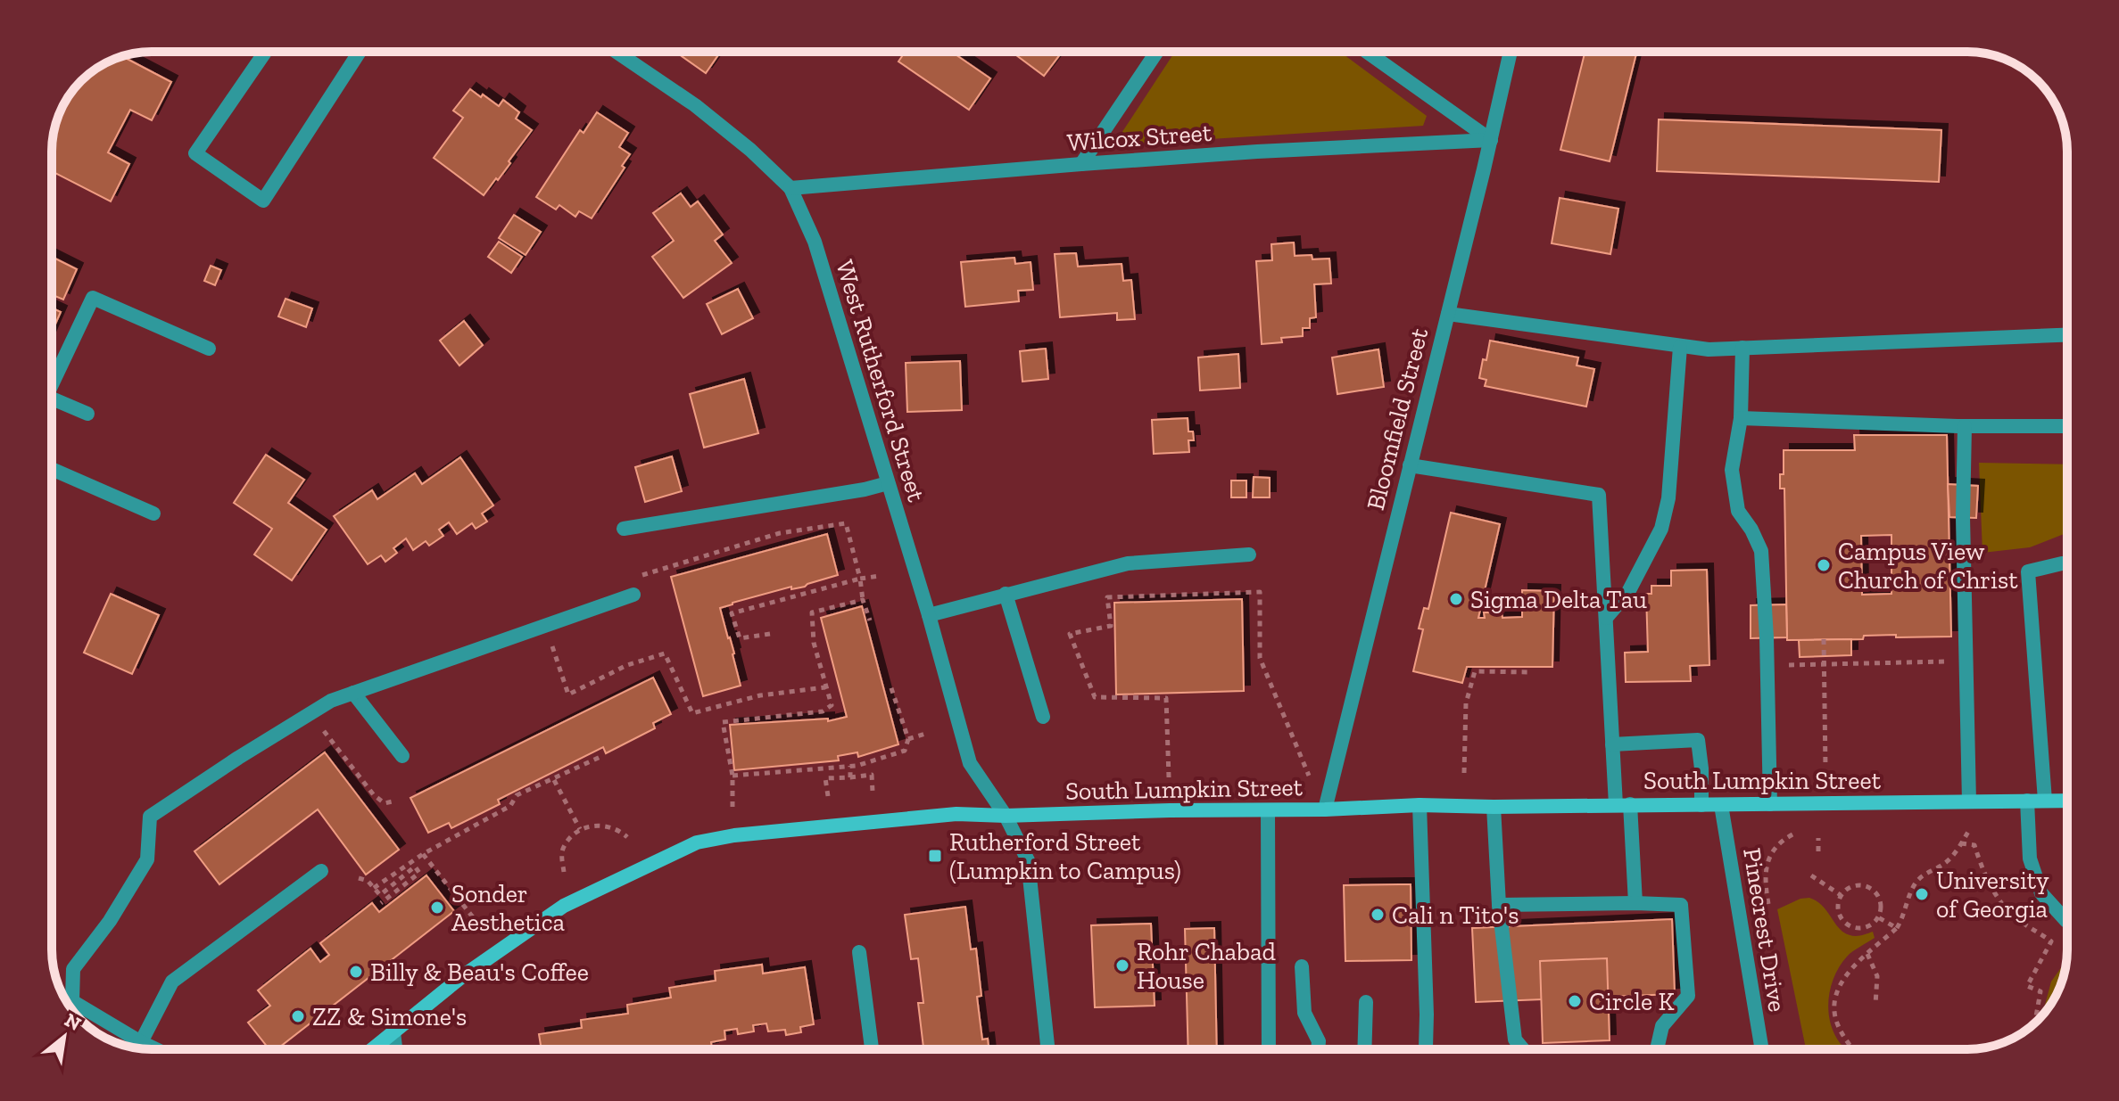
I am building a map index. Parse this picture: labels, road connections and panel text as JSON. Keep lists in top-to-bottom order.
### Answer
{
  "streets": {
    "main road": ["South Lumpkin Street"],
    "street": [
      "Wilcox Street",
      "West Rutherford Street",
      "Bloomfield Street",
      "Pinecrest Drive"
    ]
  },
  "crossings": [
    ["Wilcox Street", "West Rutherford Street"],
    ["Wilcox Street", "Bloomfield Street"],
    ["West Rutherford Street", "South Lumpkin Street"],
    ["Bloomfield Street", "South Lumpkin Street"],
    ["South Lumpkin Street", "Pinecrest Drive"]
  ],
  "places": {
    "other": [
      "Campus View Church of Christ",
      "Sigma Delta Tau",
      "University of Georgia",
      "Sonder Aesthetica",
      "Cali n Tito's",
      "Rohr Chabad House",
      "Billy & Beau's Coffee",
      "Circle K",
      "ZZ & Simone's"
    ],
    "transit": ["Rutherford Street (Lumpkin to Campus)"]
  },
  "north": "top right"
}
